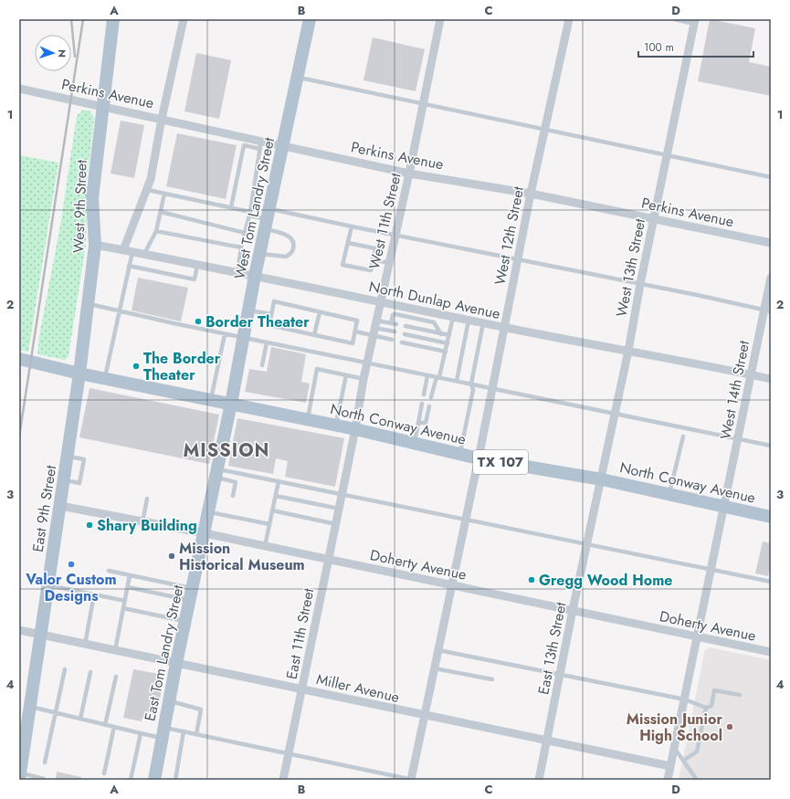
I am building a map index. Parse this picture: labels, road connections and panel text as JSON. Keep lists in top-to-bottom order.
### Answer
{
  "streets": {
    "main road": [
      "West 9th Street",
      "West Tom Landry Street",
      "North Conway Avenue",
      "TX 107",
      "East 9th Street",
      "East Tom Landry Street"
    ],
    "street": [
      "Perkins Avenue",
      "West 11th Street",
      "West 12th Street",
      "West 13th Street",
      "North Dunlap Avenue",
      "West 14th Street",
      "Doherty Avenue",
      "East 11th Street",
      "East 13th Street",
      "Miller Avenue"
    ]
  },
  "crossings": [
    ["Perkins Avenue", "West 9th Street"],
    ["Perkins Avenue", "West Tom Landry Street"],
    ["Perkins Avenue", "West 11th Street"],
    ["Perkins Avenue", "West 12th Street"],
    ["Perkins Avenue", "West 13th Street"],
    ["West 9th Street", "North Dunlap Avenue"],
    ["West 9th Street", "North Conway Avenue"],
    ["West 9th Street", "East 9th Street"],
    ["West Tom Landry Street", "North Dunlap Avenue"],
    ["West Tom Landry Street", "North Conway Avenue"],
    ["West Tom Landry Street", "East Tom Landry Street"],
    ["West 11th Street", "North Dunlap Avenue"],
    ["West 11th Street", "North Conway Avenue"],
    ["West 11th Street", "East 11th Street"],
    ["West 12th Street", "North Dunlap Avenue"],
    ["West 12th Street", "North Conway Avenue"],
    ["West 12th Street", "Doherty Avenue"],
    ["West 12th Street", "Miller Avenue"],
    ["West 13th Street", "North Dunlap Avenue"],
    ["West 13th Street", "North Conway Avenue"],
    ["West 13th Street", "East 13th Street"],
    ["North Dunlap Avenue", "West 14th Street"],
    ["West 14th Street", "North Conway Avenue"],
    ["West 14th Street", "Doherty Avenue"],
    ["West 14th Street", "Miller Avenue"],
    ["North Conway Avenue", "East 9th Street"],
    ["North Conway Avenue", "East 11th Street"],
    ["North Conway Avenue", "East 13th Street"],
    ["North Conway Avenue", "East Tom Landry Street"],
    ["East 9th Street", "Doherty Avenue"],
    ["East 9th Street", "Miller Avenue"],
    ["Doherty Avenue", "East 11th Street"],
    ["Doherty Avenue", "East 13th Street"],
    ["Doherty Avenue", "East Tom Landry Street"],
    ["East 11th Street", "Miller Avenue"],
    ["East 13th Street", "Miller Avenue"],
    ["East Tom Landry Street", "Miller Avenue"]
  ],
  "districts": ["MISSION"],
  "places": [
    "Border Theater",
    "The Border Theater",
    "Shary Building",
    "Mission Historical Museum",
    "Valor Custom Designs",
    "Gregg Wood Home",
    "Mission Junior High School"
  ],
  "scale_bar": "100 m",
  "north": "right",
  "grid": {
    "columns": [
      "A",
      "B",
      "C",
      "D"
    ],
    "rows": [
      "1",
      "2",
      "3",
      "4"
    ]
  }
}
